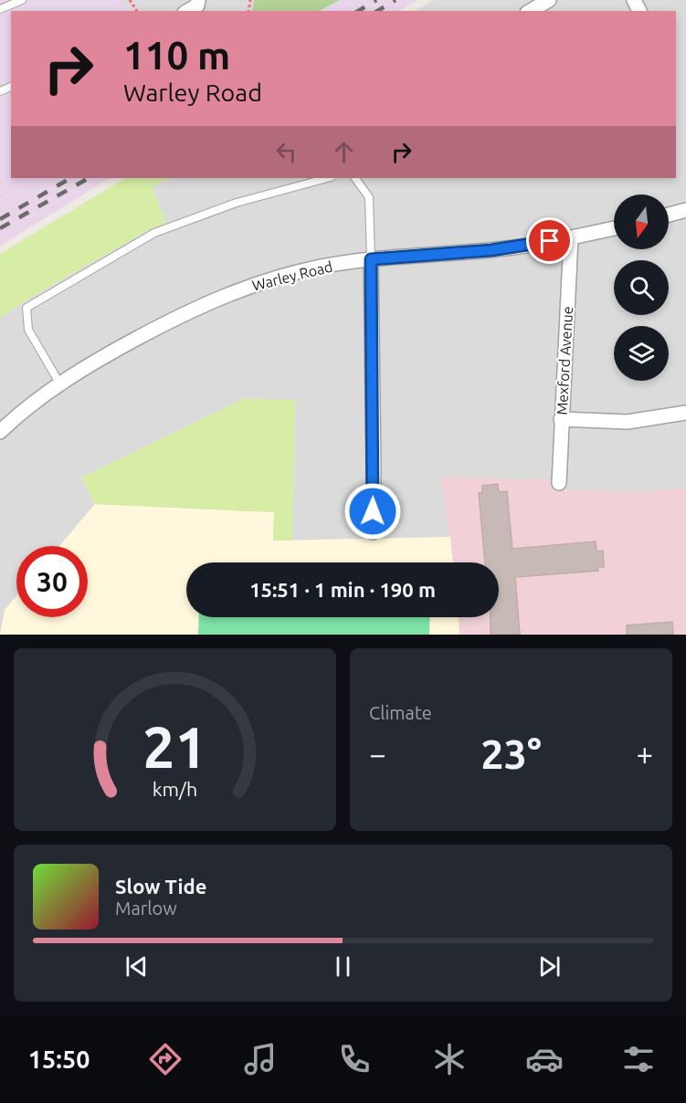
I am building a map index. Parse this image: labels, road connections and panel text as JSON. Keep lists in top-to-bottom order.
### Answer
{
  "streets": {
    "street": ["Warley Road", "Mexford Avenue"]
  },
  "crossings": [
    ["Warley Road", "Mexford Avenue"]
  ],
  "north": "bottom",
  "page": {
    "turn": ["110 m", "Warley Road"],
    "limit": "30",
    "trip": "15:51 · 1 min · 190 m",
    "tile": "Climate",
    "heat": ["−", "23°", "+"],
    "song": ["Slow Tide", "Marlow"],
    "tabs": "15:50",
    "gauge": ["21", "km/h"]
  }
}
